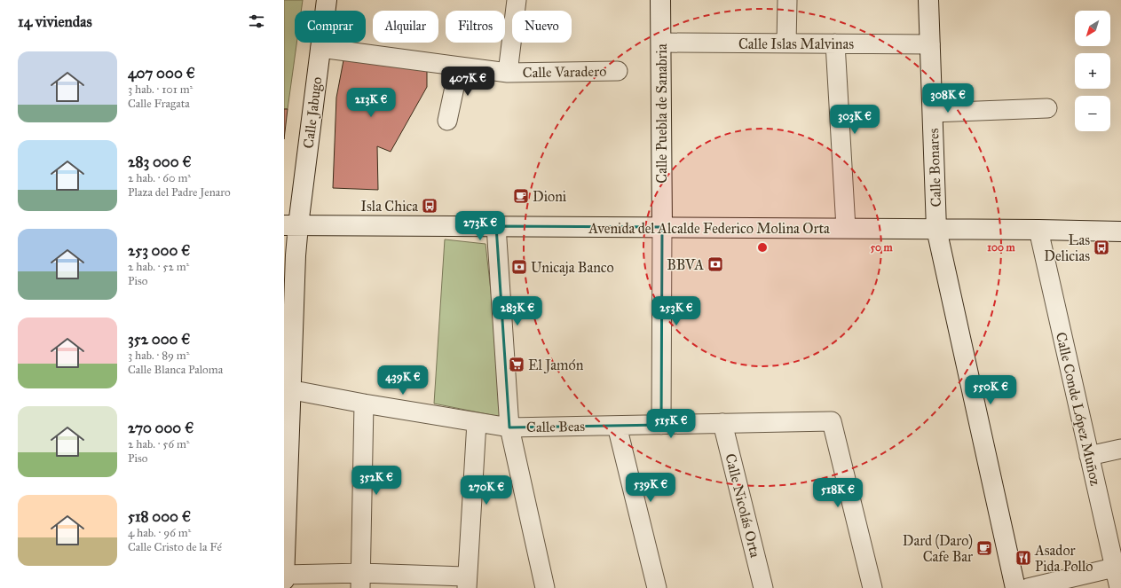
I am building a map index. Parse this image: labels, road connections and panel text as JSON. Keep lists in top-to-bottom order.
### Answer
{
  "streets": {
    "street": [
      "Calle Islas Malvinas",
      "Calle Varadero",
      "Calle Jabugo",
      "Calle Puebla de Sanabria",
      "Calle Bonares",
      "Avenida del Alcalde Federico Molina Orta",
      "Calle Conde López Muñoz",
      "Calle Beas",
      "Calle Nicolás Orta"
    ]
  },
  "crossings": [
    ["Calle Islas Malvinas", "Calle Puebla de Sanabria"],
    ["Calle Islas Malvinas", "Calle Bonares"],
    ["Calle Varadero", "Calle Jabugo"],
    ["Calle Jabugo", "Avenida del Alcalde Federico Molina Orta"],
    ["Calle Jabugo", "Calle Beas"],
    ["Calle Puebla de Sanabria", "Avenida del Alcalde Federico Molina Orta"],
    ["Calle Bonares", "Avenida del Alcalde Federico Molina Orta"],
    ["Avenida del Alcalde Federico Molina Orta", "Calle Conde López Muñoz"],
    ["Calle Beas", "Calle Nicolás Orta"]
  ],
  "places": {
    "cafe": ["Dioni", "Dard (Daro) Cafe Bar"],
    "bus stop": ["Isla Chica", "Las Delicias"],
    "bank": ["BBVA", "Unicaja Banco"],
    "supermarket": ["El Jamón"],
    "restaurant": ["Asador Pida Pollo"]
  },
  "north": "bottom left",
  "page": {
    "heading": "14 viviendas",
    "map_buttons": ["+", "−"],
    "chip": [
      "Comprar",
      "Alquilar",
      "Filtros",
      "Nuevo"
    ],
    "list": [
      {
        "name": "407 000 €",
        "note": "3 hab. · 101 m² · Calle Fragata"
      },
      {
        "name": "283 000 €",
        "note": "2 hab. · 60 m² · Plaza del Padre Jenaro"
      },
      {
        "name": "253 000 €",
        "note": "2 hab. · 52 m² · Piso"
      },
      {
        "name": "352 000 €",
        "note": "3 hab. · 89 m² · Calle Blanca Paloma"
      },
      {
        "name": "270 000 €",
        "note": "2 hab. · 56 m² · Piso"
      },
      {
        "name": "518 000 €",
        "note": "4 hab. · 96 m² · Calle Cristo de la Fé"
      }
    ],
    "price": [
      "407K €",
      "308K €",
      "213K €",
      "303K €",
      "273K €",
      "283K €",
      "253K €",
      "439K €",
      "550K €",
      "515K €",
      "352K €",
      "539K €",
      "270K €",
      "518K €"
    ]
  },
  "rings": ["50 m", "100 m"]
}
